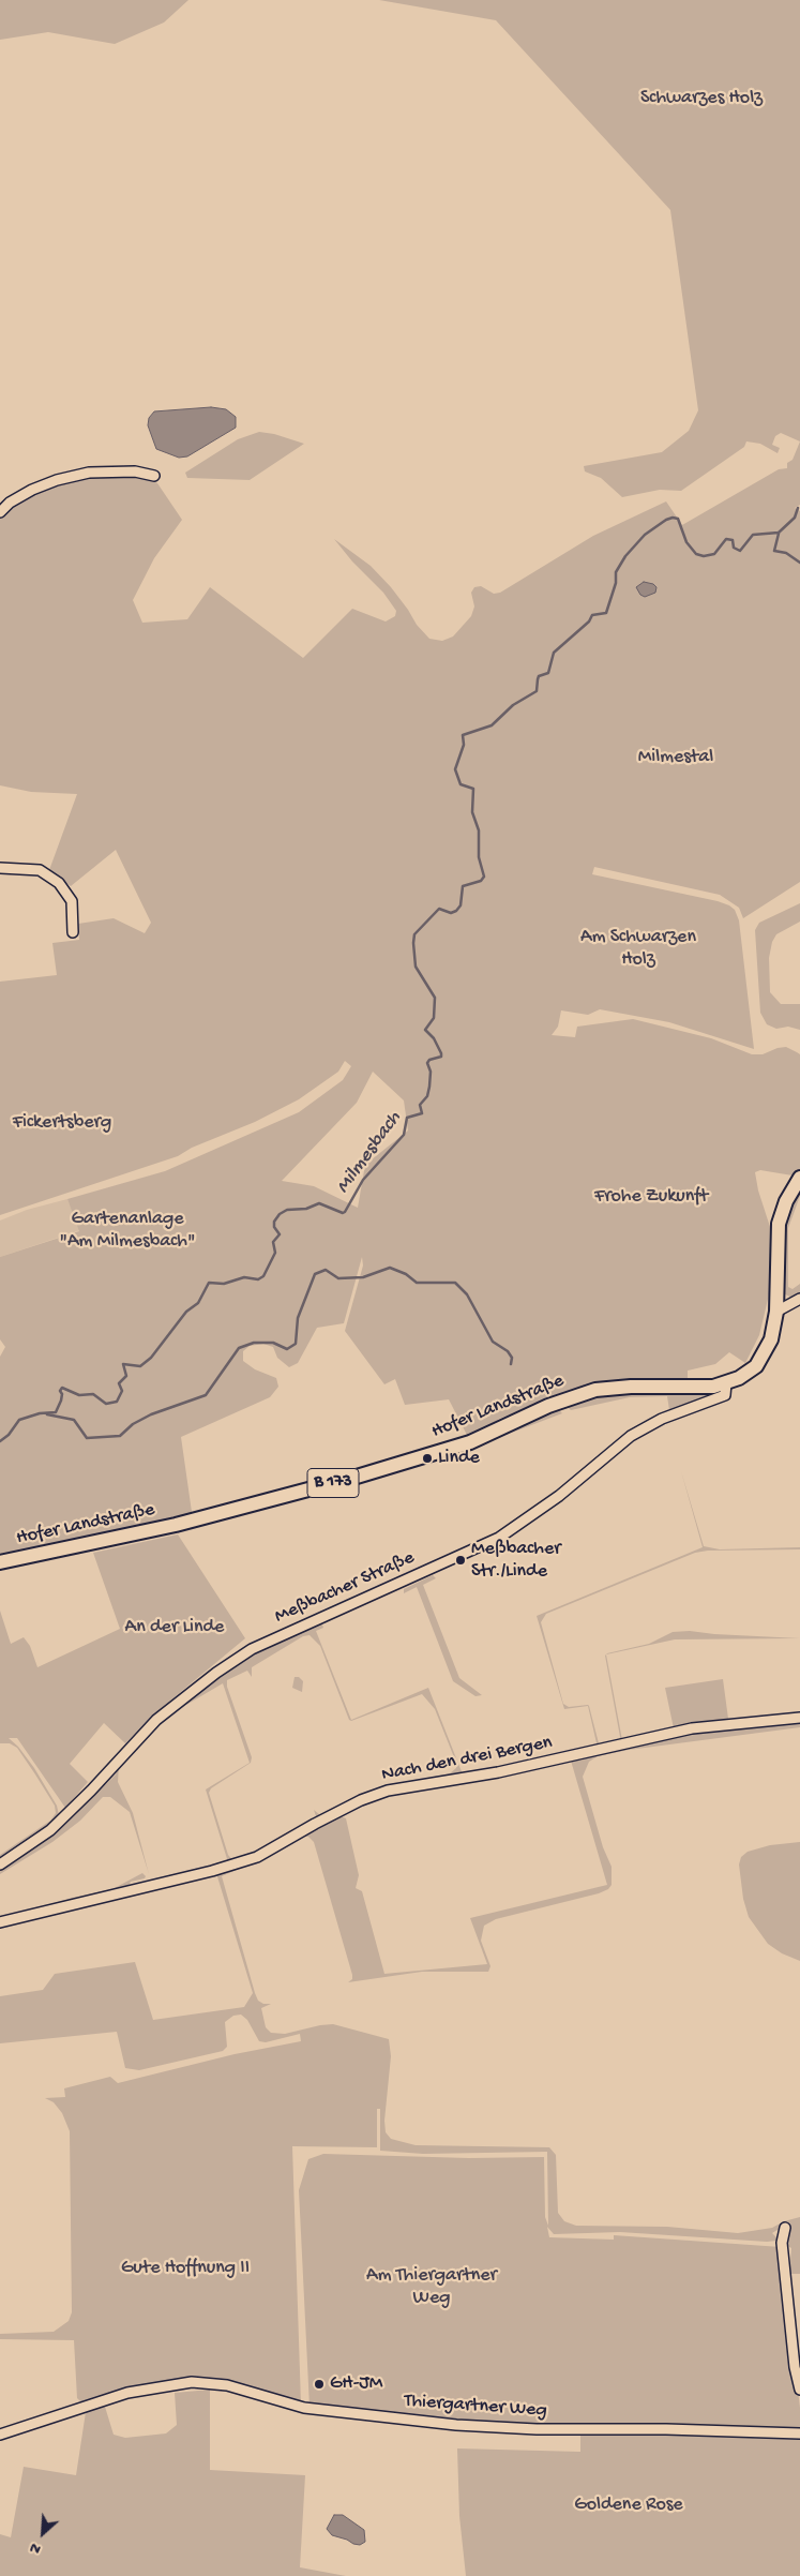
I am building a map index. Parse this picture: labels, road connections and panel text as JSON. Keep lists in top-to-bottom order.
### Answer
{
  "streets": {
    "main road": ["Hofer Landstraße", "B 173"],
    "street": ["Meßbacher Straße", "Nach den drei Bergen", "Thiergartner Weg"]
  },
  "crossings": [
    ["Hofer Landstraße", "Meßbacher Straße"]
  ],
  "water": ["Milmesbach"],
  "parks": [
    "Schwarzes Holz",
    "Milmestal",
    "Am Schwarzen Holz",
    "Fickertsberg",
    "Frohe Zukunft",
    "Gartenanlage \"Am Milmesbach\"",
    "An der Linde",
    "Gute Hoffnung II",
    "Am Thiergartner Weg",
    "Goldene Rose"
  ],
  "places": ["Linde", "Meßbacher Str./Linde", "GH-JM"],
  "north": "bottom left"
}
